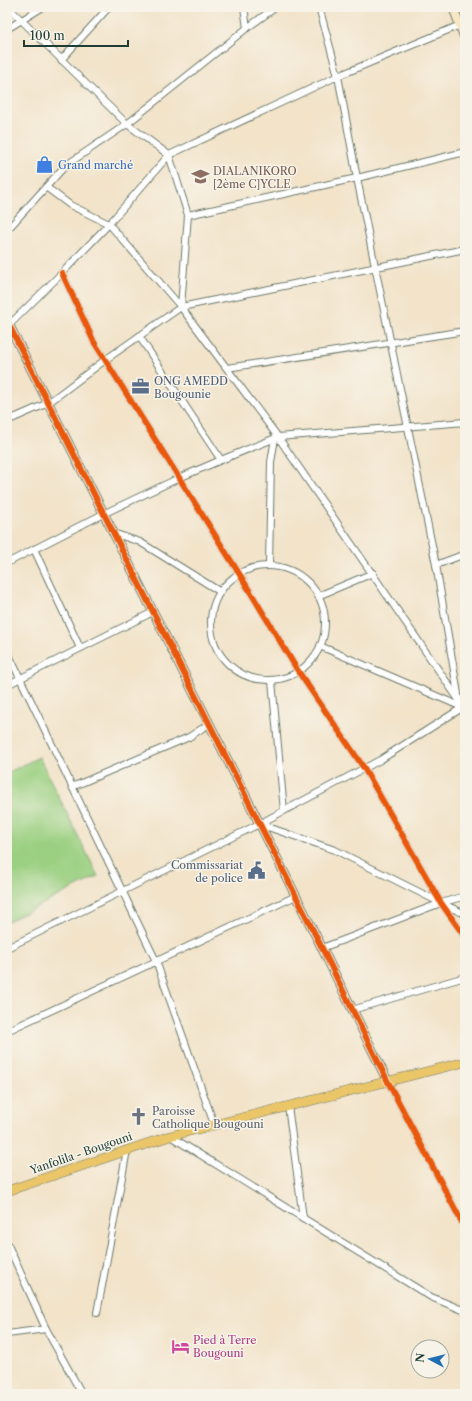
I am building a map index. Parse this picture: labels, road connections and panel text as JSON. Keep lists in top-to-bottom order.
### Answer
{
  "streets": {
    "main road": ["Yanfolila - Bougouni"]
  },
  "places": {
    "shop": ["Grand marché"],
    "school or university": ["DIALANIKORO [2ème C]YCLE"],
    "office": ["ONG AMEDD Bougounie"],
    "public building": ["Commissariat de police"],
    "church": ["Paroisse Catholique Bougouni"],
    "hotel": ["Pied à Terre Bougouni"]
  },
  "scale_bar": "100 m",
  "north": "left"
}
